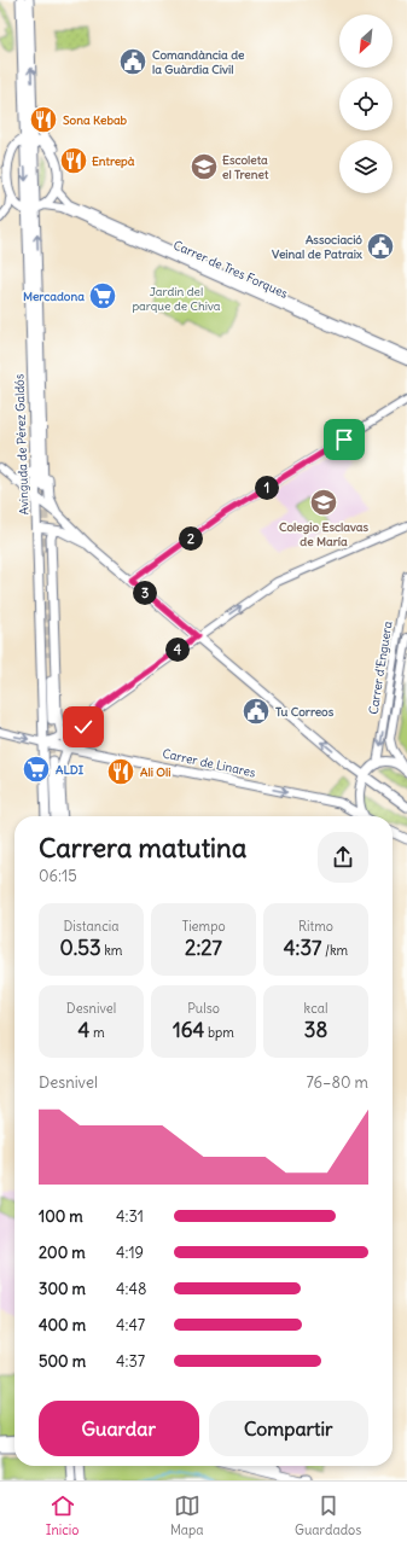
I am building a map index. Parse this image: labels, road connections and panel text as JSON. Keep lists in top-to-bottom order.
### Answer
{
  "streets": {
    "main road": [
      "Carrer de Tres Forques",
      "Avinguda de Pérez Galdós",
      "Carrer d'Enguera",
      "Carrer de Linares"
    ]
  },
  "crossings": [
    ["Carrer de Tres Forques", "Avinguda de Pérez Galdós"],
    ["Avinguda de Pérez Galdós", "Carrer de Linares"]
  ],
  "one_way": ["Carrer de Linares"],
  "parks": ["Jardín del parque de Chiva"],
  "places": {
    "public building": ["Comandància de la Guàrdia Civil", "Associació Veinal de Patraix", "Tu Correos"],
    "restaurant": ["Sona Kebab", "Entrepà", "Ali Oli"],
    "school or university": ["Escoleta el Trenet", "Colegio Esclavas de María"],
    "supermarket": ["Mercadona", "ALDI"]
  },
  "north": "bottom left",
  "page": {
    "pins": [
      "1",
      "2",
      "3",
      "4"
    ],
    "heading": ["Carrera matutina", "06:15"],
    "stats": [
      ["Distancia", "0.53 km"],
      ["Tiempo", "2:27"],
      ["Ritmo", "4:37 /km"],
      ["Desnivel", "4 m"],
      ["Pulso", "164 bpm"],
      ["kcal", "38"]
    ],
    "chart": ["Desnivel", "76–80 m"],
    "list": [
      {
        "name": "100 m",
        "note": "4:31"
      },
      {
        "name": "200 m",
        "note": "4:19"
      },
      {
        "name": "300 m",
        "note": "4:48"
      },
      {
        "name": "400 m",
        "note": "4:47"
      },
      {
        "name": "500 m",
        "note": "4:37"
      }
    ],
    "buttons": ["Guardar", "Compartir"],
    "tabs": ["Inicio", "Mapa", "Guardados"]
  }
}
